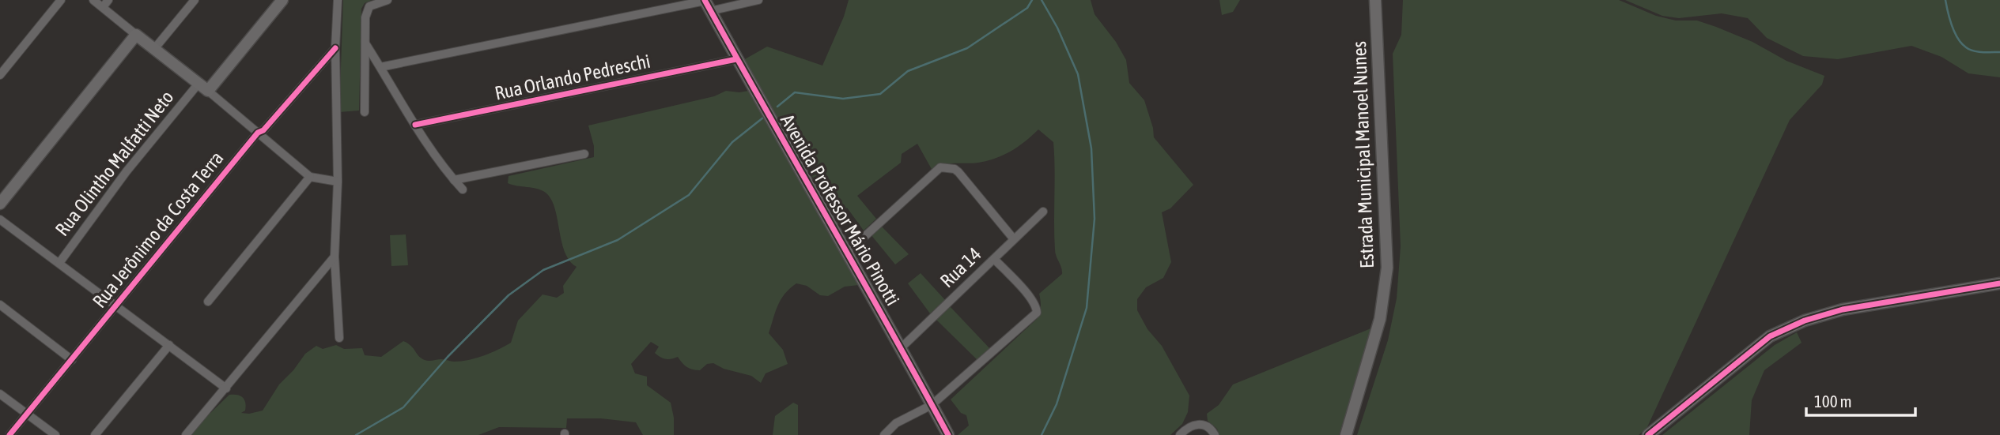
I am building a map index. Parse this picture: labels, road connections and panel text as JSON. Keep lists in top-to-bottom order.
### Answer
{
  "streets": {
    "street": [
      "Rua Orlando Pedreschi",
      "Estrada Municipal Manoel Nunes",
      "Rua Olintho Malfatti Neto",
      "Avenida Professor Mário Pinotti",
      "Rua Jerônimo da Costa Terra",
      "Rua 14"
    ]
  },
  "crossings": [
    ["Rua Orlando Pedreschi", "Avenida Professor Mário Pinotti"],
    ["Avenida Professor Mário Pinotti", "Rua 14"]
  ],
  "scale_bar": "100 m"
}
